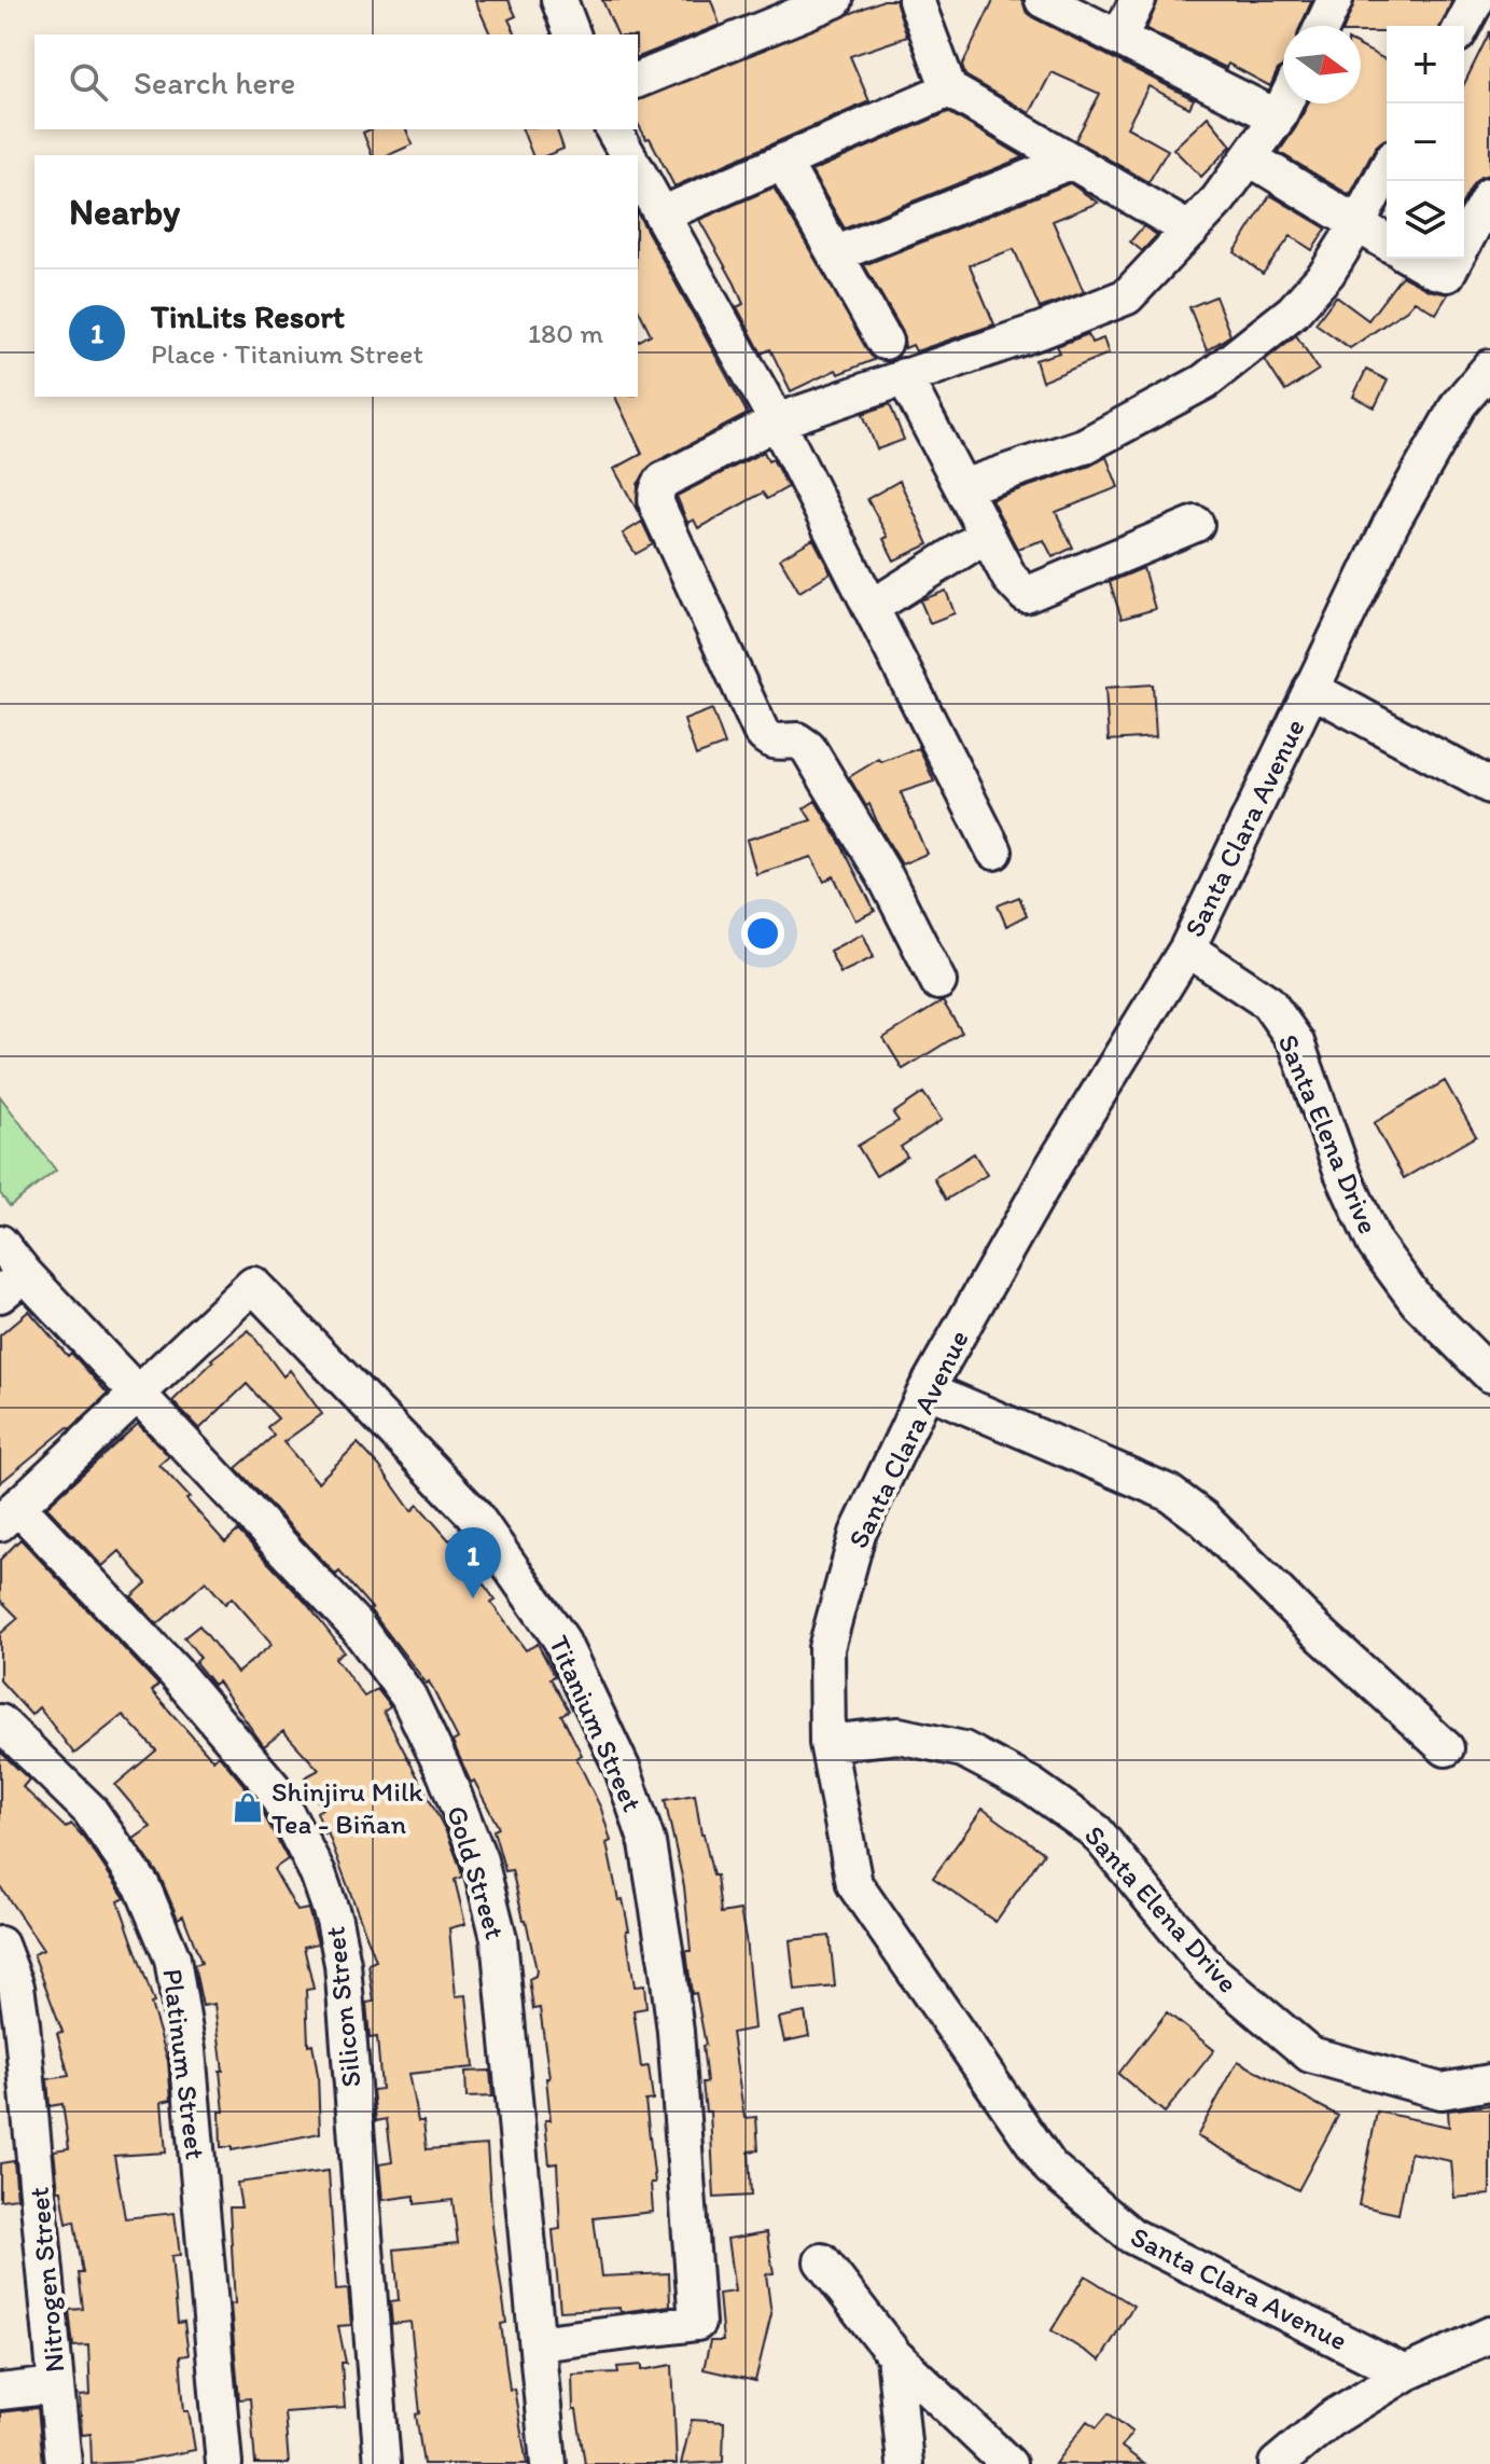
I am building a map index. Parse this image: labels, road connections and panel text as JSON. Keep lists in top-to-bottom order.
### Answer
{
  "streets": {
    "street": [
      "Santa Clara Avenue",
      "Santa Elena Drive",
      "Titanium Street",
      "Gold Street",
      "Silicon Street",
      "Platinum Street",
      "Nitrogen Street"
    ]
  },
  "crossings": [
    ["Santa Clara Avenue", "Santa Elena Drive"],
    ["Titanium Street", "Gold Street"]
  ],
  "places": {
    "shop": ["Shinjiru Milk Tea - Biñan"]
  },
  "north": "right",
  "page": {
    "map_buttons": ["+", "−"],
    "search": "Search here",
    "heading": "Nearby",
    "list": [
      {
        "mark": "1",
        "name": "TinLits Resort",
        "note": "Place · Titanium Street",
        "value": "180 m"
      }
    ],
    "pins": "1"
  }
}
